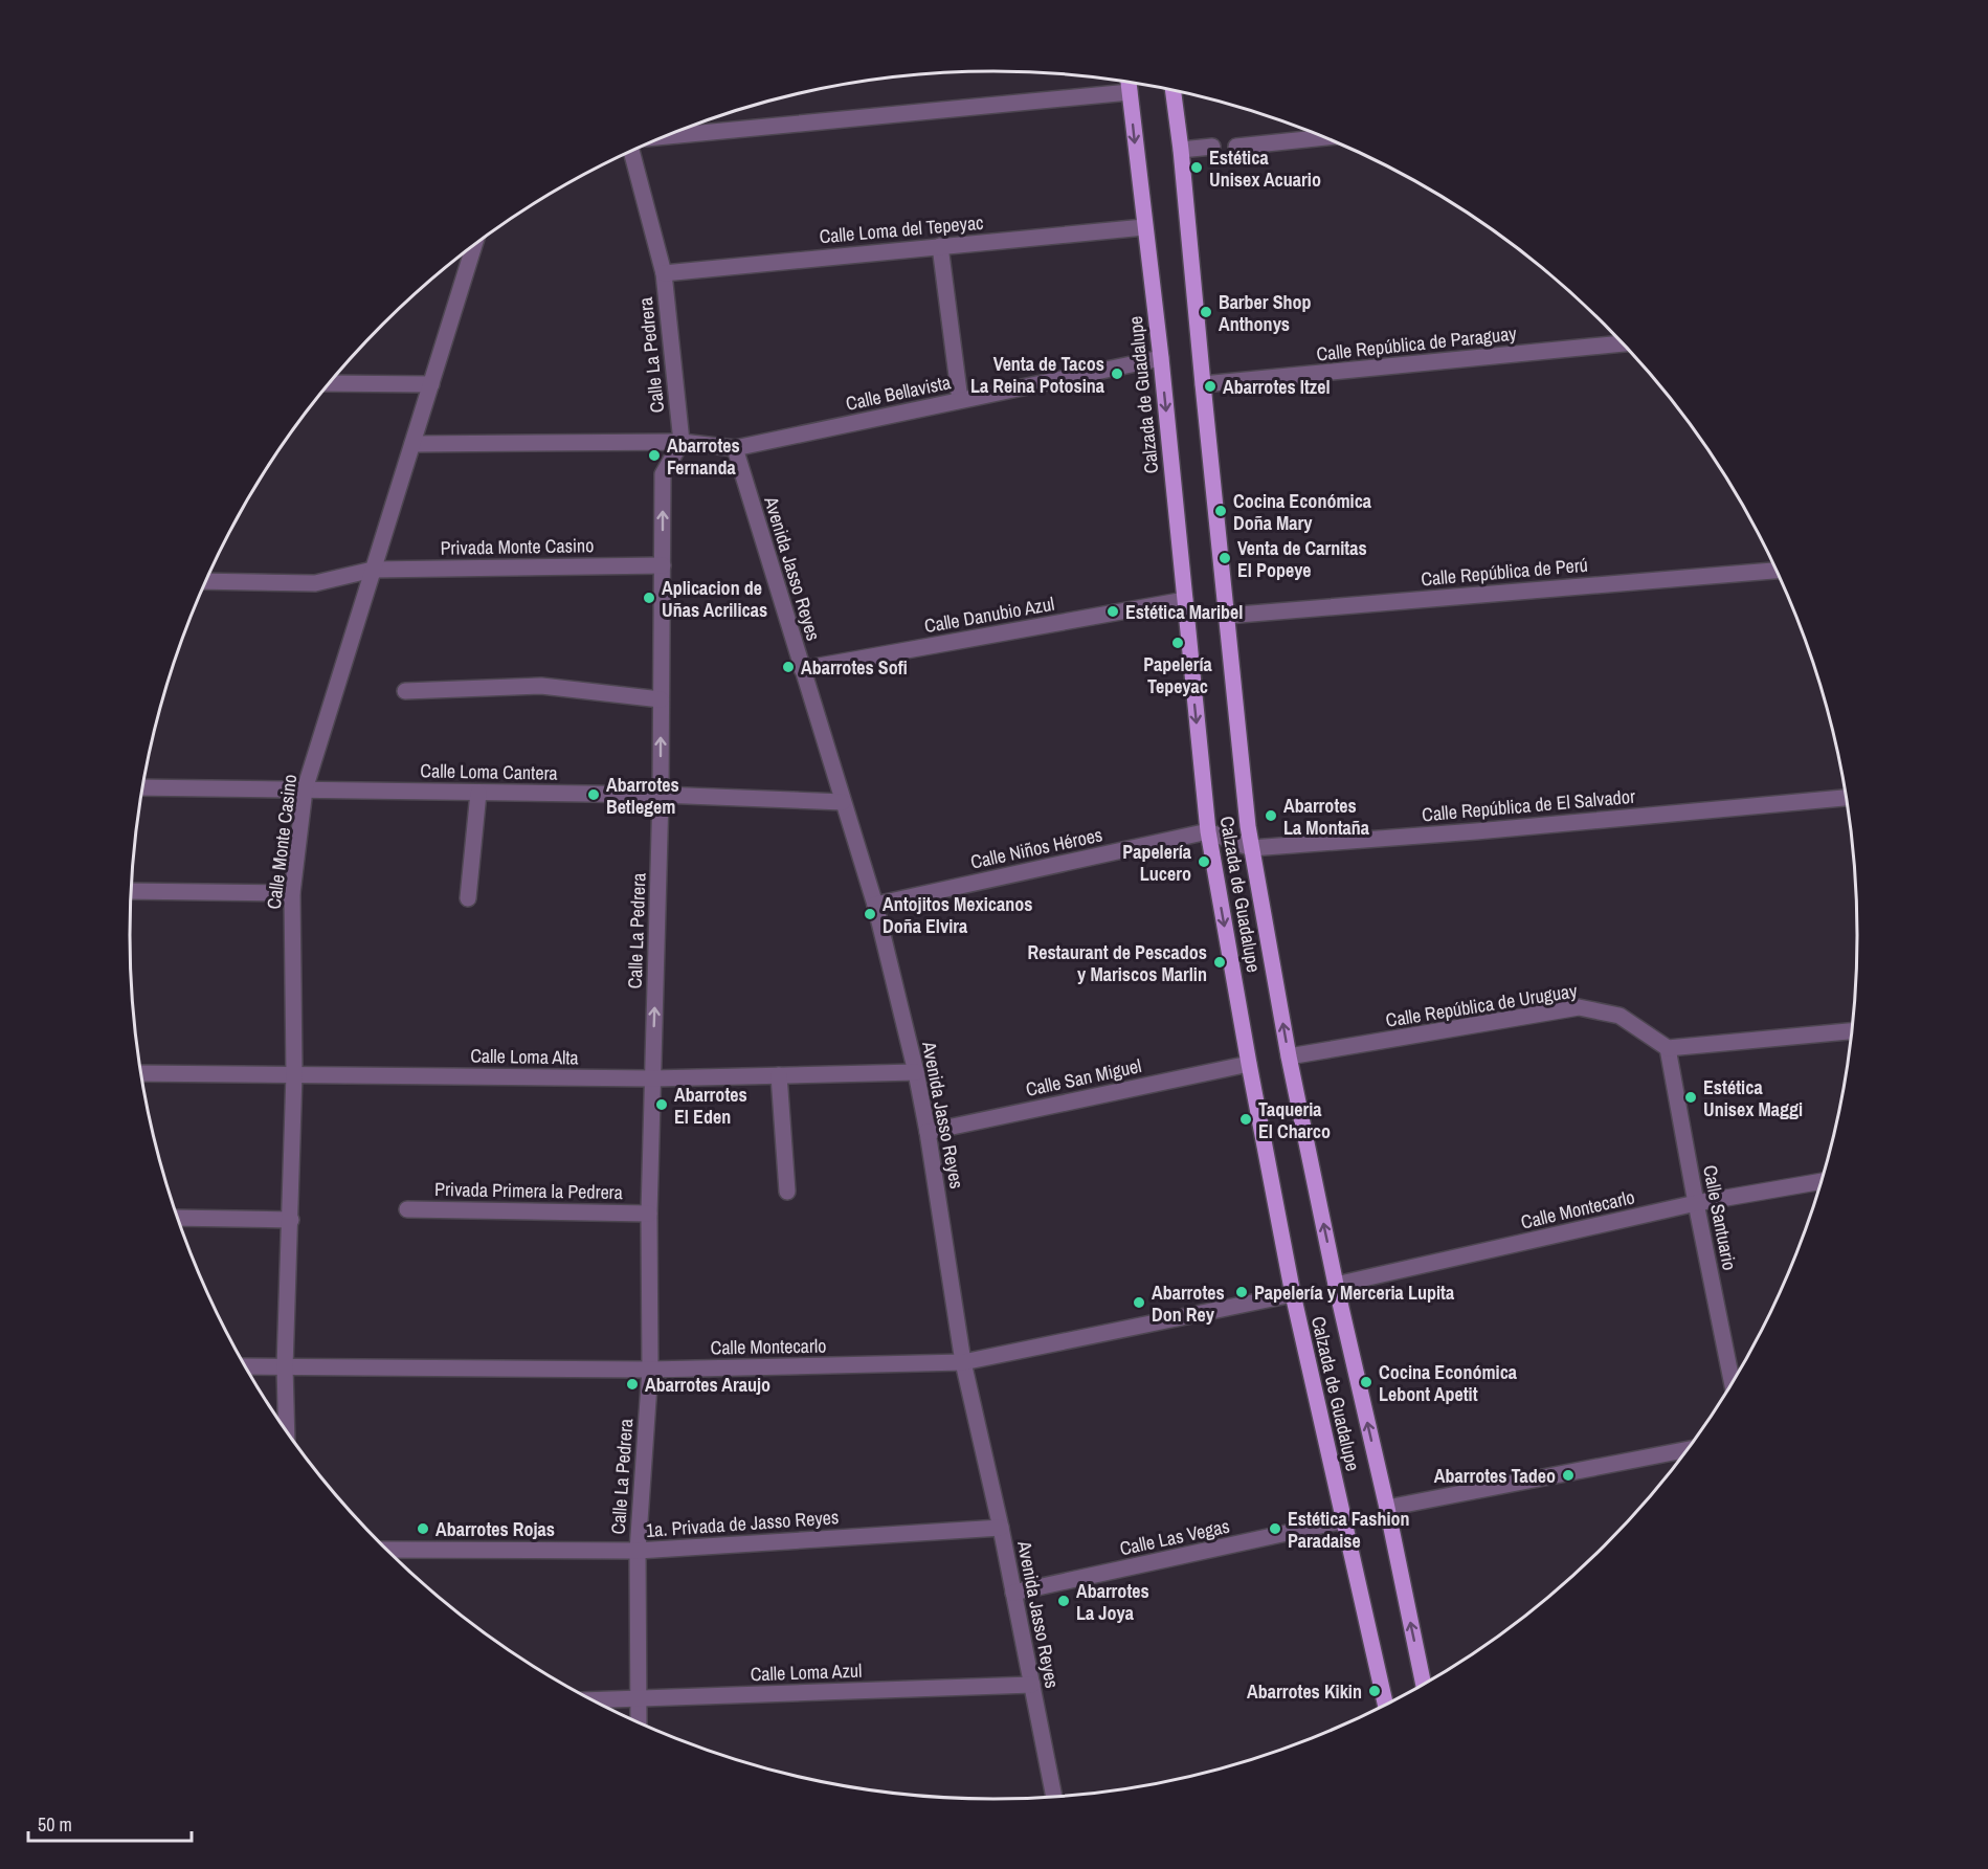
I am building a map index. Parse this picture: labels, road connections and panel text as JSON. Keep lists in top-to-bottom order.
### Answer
{
  "streets": {
    "main road": ["Calzada de Guadalupe"],
    "street": [
      "Calle Loma del Tepeyac",
      "Calle República de Paraguay",
      "Calle La Pedrera",
      "Calle Bellavista",
      "Privada Monte Casino",
      "Avenida Jasso Reyes",
      "Calle República de Perú",
      "Calle Danubio Azul",
      "Calle Loma Cantera",
      "Calle República de El Salvador",
      "Calle Monte Casino",
      "Calle Niños Héroes",
      "Calle República de Uruguay",
      "Calle Loma Alta",
      "Calle San Miguel",
      "Privada Primera la Pedrera",
      "Calle Montecarlo",
      "Calle Santuario",
      "1a. Privada de Jasso Reyes",
      "Calle Las Vegas",
      "Calle Loma Azul"
    ]
  },
  "crossings": [
    ["Calle Loma del Tepeyac", "Calle La Pedrera"],
    ["Calle Loma del Tepeyac", "Calzada de Guadalupe"],
    ["Calle República de Paraguay", "Calzada de Guadalupe"],
    ["Calle La Pedrera", "Calle Bellavista"],
    ["Calle La Pedrera", "Privada Monte Casino"],
    ["Calle La Pedrera", "Calle Loma Cantera"],
    ["Calle La Pedrera", "Calle Loma Alta"],
    ["Calle La Pedrera", "Privada Primera la Pedrera"],
    ["Calle La Pedrera", "Calle Montecarlo"],
    ["Calle La Pedrera", "1a. Privada de Jasso Reyes"],
    ["Calle La Pedrera", "Calle Loma Azul"],
    ["Calle Bellavista", "Calzada de Guadalupe"],
    ["Calle Bellavista", "Avenida Jasso Reyes"],
    ["Calzada de Guadalupe", "Calle República de Perú"],
    ["Calzada de Guadalupe", "Calle Danubio Azul"],
    ["Calzada de Guadalupe", "Calle República de El Salvador"],
    ["Calzada de Guadalupe", "Calle Niños Héroes"],
    ["Calzada de Guadalupe", "Calle República de Uruguay"],
    ["Calzada de Guadalupe", "Calle San Miguel"],
    ["Calzada de Guadalupe", "Calle Montecarlo"],
    ["Calzada de Guadalupe", "Calle Las Vegas"],
    ["Privada Monte Casino", "Calle Monte Casino"],
    ["Avenida Jasso Reyes", "Calle Danubio Azul"],
    ["Avenida Jasso Reyes", "Calle Loma Cantera"],
    ["Avenida Jasso Reyes", "Calle Niños Héroes"],
    ["Avenida Jasso Reyes", "Calle Loma Alta"],
    ["Avenida Jasso Reyes", "Calle San Miguel"],
    ["Avenida Jasso Reyes", "Calle Montecarlo"],
    ["Avenida Jasso Reyes", "1a. Privada de Jasso Reyes"],
    ["Avenida Jasso Reyes", "Calle Las Vegas"],
    ["Avenida Jasso Reyes", "Calle Loma Azul"],
    ["Calle Loma Cantera", "Calle Monte Casino"],
    ["Calle República de El Salvador", "Calle Niños Héroes"],
    ["Calle Monte Casino", "Calle Loma Alta"],
    ["Calle Monte Casino", "Calle Montecarlo"],
    ["Calle República de Uruguay", "Calle Santuario"],
    ["Calle Montecarlo", "Calle Santuario"]
  ],
  "places": [
    "Estética Unisex Acuario",
    "Barber Shop Anthonys",
    "Venta de Tacos La Reina Potosina",
    "Abarrotes Itzel",
    "Abarrotes Fernanda",
    "Cocina Económica Doña Mary",
    "Venta de Carnitas El Popeye",
    "Aplicacion de Uñas Acrilicas",
    "Estética Maribel",
    "Papelería Tepeyac",
    "Abarrotes Sofi",
    "Abarrotes Betlegem",
    "Abarrotes La Montaña",
    "Papelería Lucero",
    "Antojitos Mexicanos Doña Elvira",
    "Restaurant de Pescados y Mariscos Marlin",
    "Estética Unisex Maggi",
    "Abarrotes El Eden",
    "Taqueria El Charco",
    "Papelería y Merceria Lupita",
    "Abarrotes Don Rey",
    "Cocina Económica Lebont Apetit",
    "Abarrotes Araujo",
    "Abarrotes Tadeo",
    "Abarrotes Rojas",
    "Estética Fashion Paradaise",
    "Abarrotes La Joya",
    "Abarrotes Kikin"
  ],
  "scale_bar": "50 m"
}
